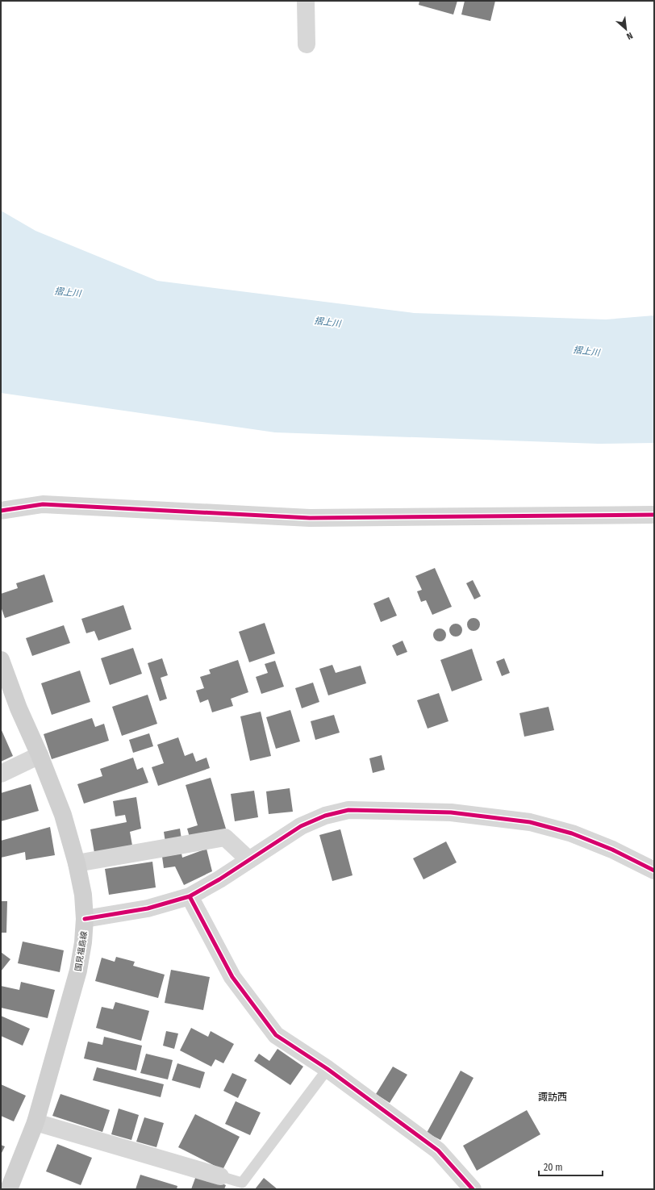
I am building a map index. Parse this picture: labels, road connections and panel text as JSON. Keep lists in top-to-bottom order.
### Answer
{
  "streets": {
    "main road": ["国見福島線"]
  },
  "districts": ["諏訪西"],
  "water": ["摺上川"],
  "scale_bar": "20 m",
  "north": "bottom right"
}
